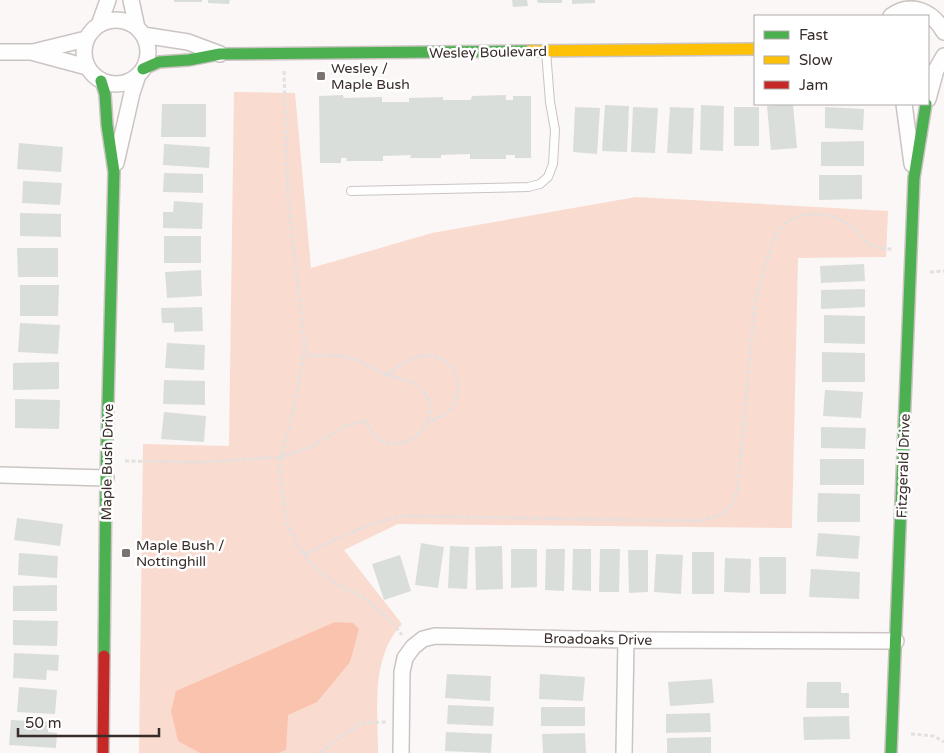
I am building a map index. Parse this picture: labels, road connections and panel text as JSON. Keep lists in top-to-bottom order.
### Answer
{
  "streets": {
    "street": [
      "Wesley Boulevard",
      "Maple Bush Drive",
      "Fitzgerald Drive",
      "Broadoaks Drive"
    ]
  },
  "crossings": [
    ["Wesley Boulevard", "Maple Bush Drive"],
    ["Fitzgerald Drive", "Broadoaks Drive"]
  ],
  "places": {
    "transit": ["Wesley / Maple Bush", "Maple Bush / Nottinghill"]
  },
  "legend": ["Fast", "Slow", "Jam"],
  "scale_bar": "50 m"
}
